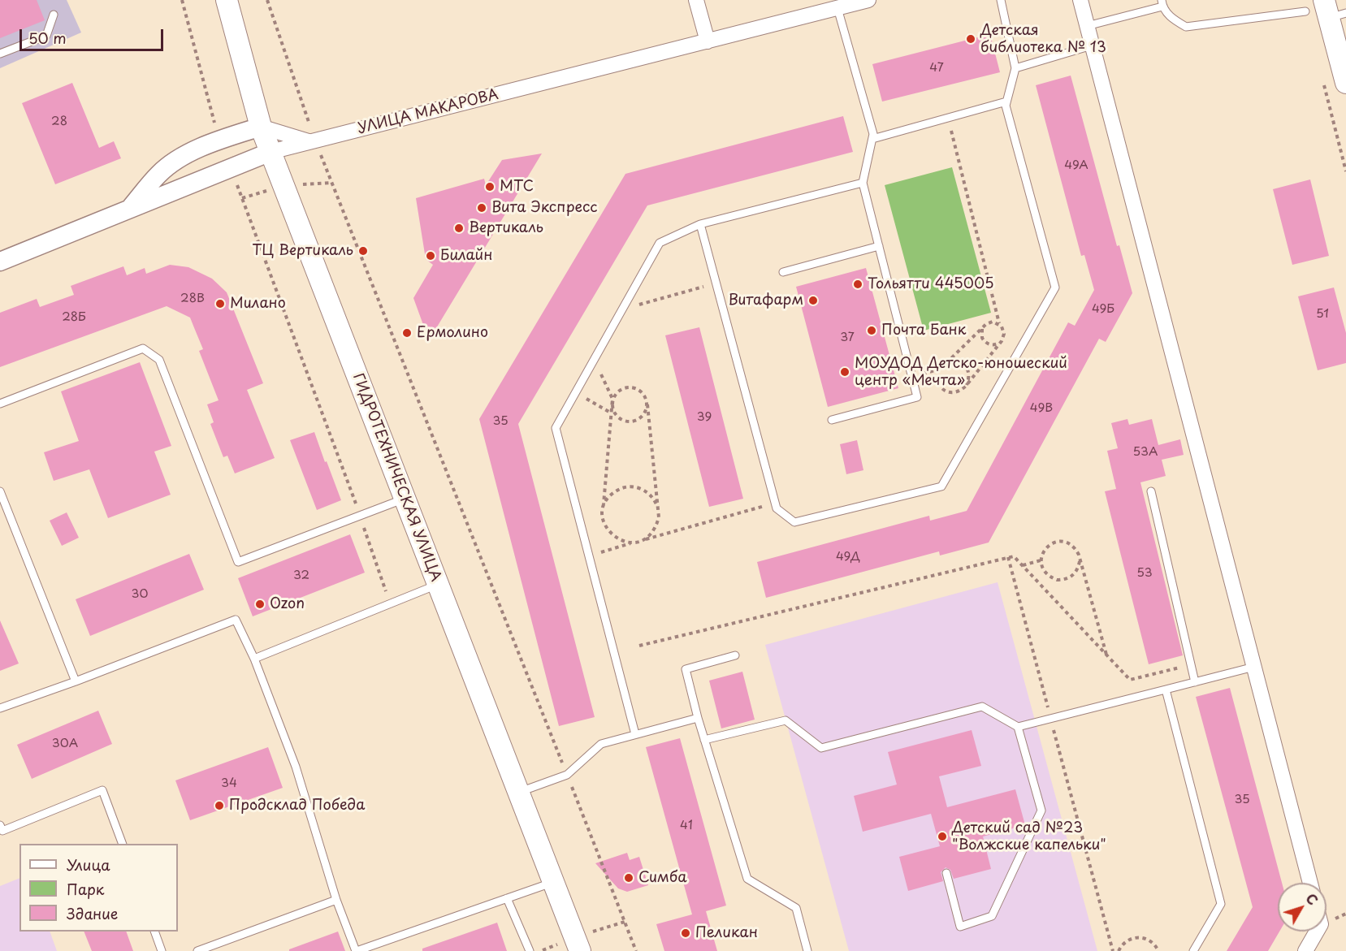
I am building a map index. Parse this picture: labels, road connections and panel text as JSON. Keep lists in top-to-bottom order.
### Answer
{
  "streets": {
    "main road": ["ГИДРОТЕХНИЧЕСКАЯ УЛИЦА"],
    "street": ["УЛИЦА МАКАРОВА"]
  },
  "crossings": [
    ["УЛИЦА МАКАРОВА", "ГИДРОТЕХНИЧЕСКАЯ УЛИЦА"]
  ],
  "places": [
    "Детская библиотека № 13",
    "МТС",
    "Вита Экспресс",
    "Вертикаль",
    "ТЦ Вертикаль",
    "Билайн",
    "Тольятти 445005",
    "Витафарм",
    "Милано",
    "Почта Банк",
    "Ермолино",
    "МОУДОД Детско-юношеский центр «Мечта»",
    "Ozon",
    "Продсклад Победа",
    "Детский сад №23 \"Волжские капельки\"",
    "Симба",
    "Пеликан"
  ],
  "house_numbers": [
    "47",
    "28",
    "49А",
    "28В",
    "49Б",
    "51",
    "28Б",
    "37",
    "49В",
    "39",
    "35",
    "53А",
    "49Д",
    "53",
    "32",
    "30",
    "30А",
    "34",
    "35",
    "41"
  ],
  "legend": ["Улица", "Парк", "Здание"],
  "scale_bar": "50 m",
  "north": "top right"
}
